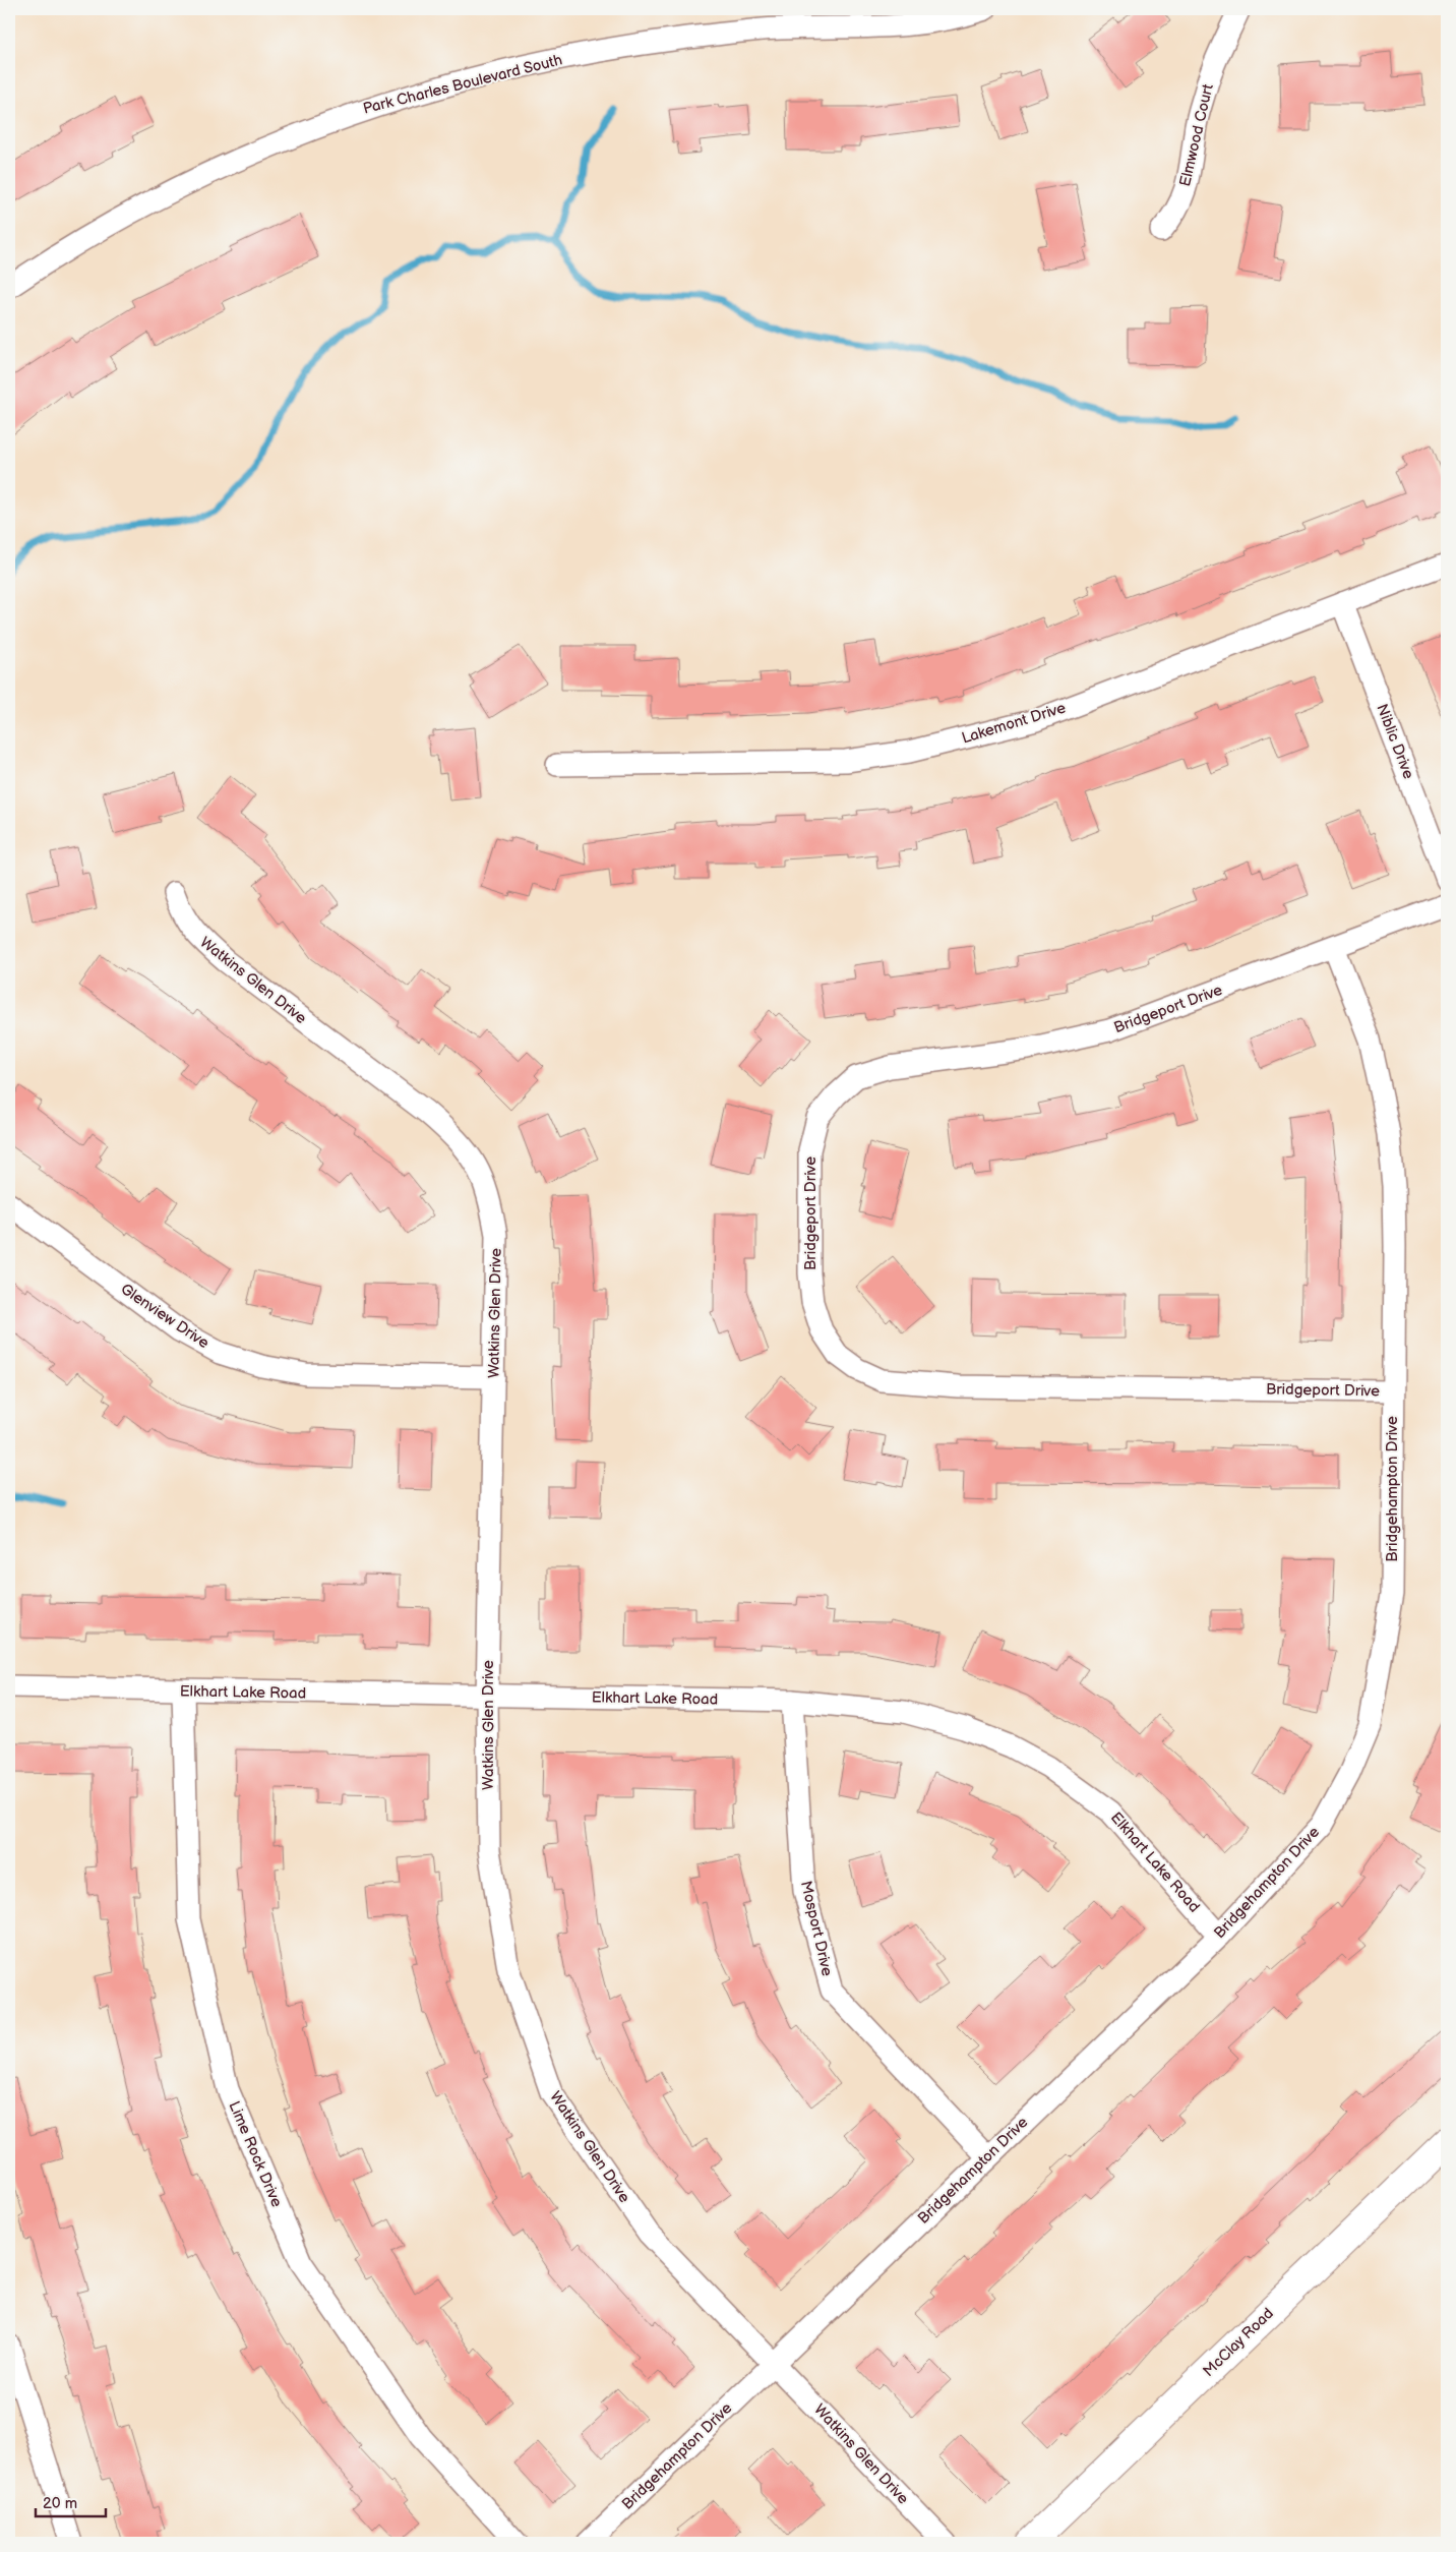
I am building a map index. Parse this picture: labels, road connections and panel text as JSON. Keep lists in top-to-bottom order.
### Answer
{
  "streets": {
    "main road": ["McClay Road"],
    "street": [
      "Park Charles Boulevard South",
      "Elmwood Court",
      "Lakemont Drive",
      "Niblic Drive",
      "Watkins Glen Drive",
      "Bridgeport Drive",
      "Glenview Drive",
      "Bridgehampton Drive",
      "Elkhart Lake Road",
      "Mosport Drive",
      "Lime Rock Drive"
    ]
  },
  "crossings": [
    ["Lakemont Drive", "Niblic Drive"],
    ["Watkins Glen Drive", "Glenview Drive"],
    ["Watkins Glen Drive", "Bridgehampton Drive"],
    ["Watkins Glen Drive", "Elkhart Lake Road"],
    ["Bridgeport Drive", "Bridgehampton Drive"],
    ["Bridgehampton Drive", "Elkhart Lake Road"],
    ["Bridgehampton Drive", "Mosport Drive"],
    ["Elkhart Lake Road", "Mosport Drive"],
    ["Elkhart Lake Road", "Lime Rock Drive"]
  ],
  "scale_bar": "20 m"
}
